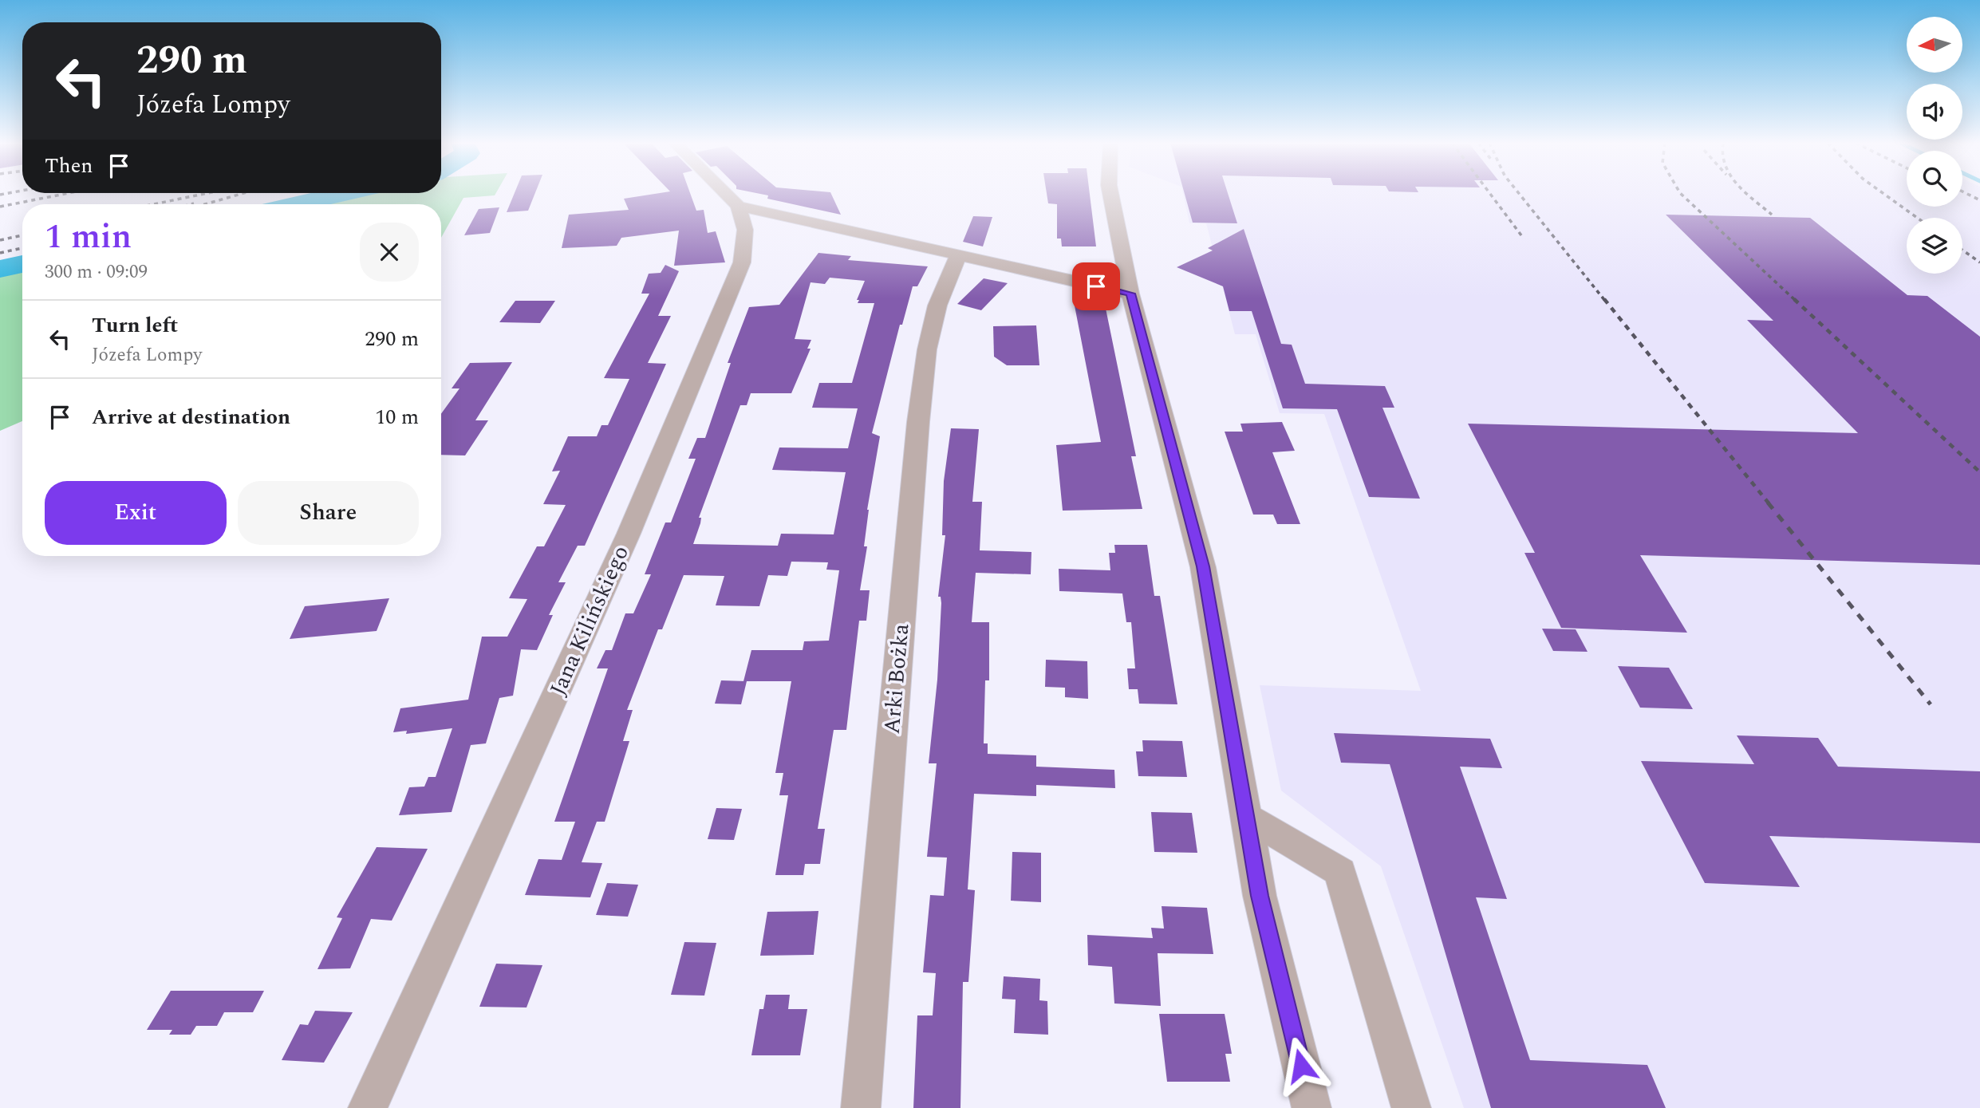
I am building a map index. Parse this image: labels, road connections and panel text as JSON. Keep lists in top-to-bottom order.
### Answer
{
  "streets": {
    "street": ["Jana Kilińskiego", "Arki Bożka"]
  },
  "north": "left",
  "page": {
    "turn": ["290 m", "Józefa Lompy"],
    "then": "Then",
    "heading": ["1 min", "300 m · 09:09"],
    "list": [
      {
        "name": "Turn left",
        "note": "Józefa Lompy",
        "value": "290 m"
      },
      {
        "name": "Arrive at destination",
        "value": "10 m"
      }
    ],
    "buttons": ["Exit", "Share"]
  }
}
